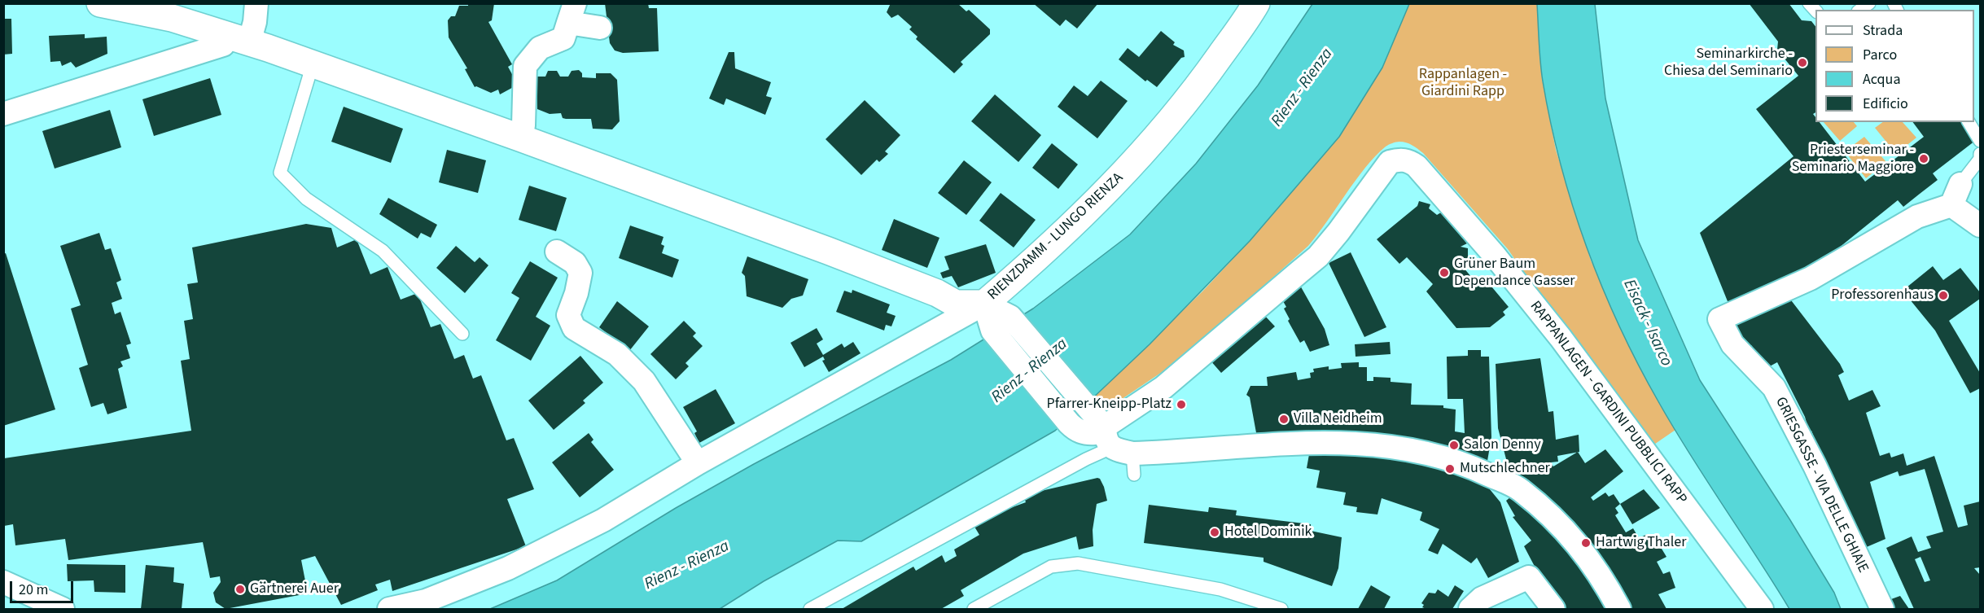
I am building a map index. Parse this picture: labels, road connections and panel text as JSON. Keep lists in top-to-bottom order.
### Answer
{
  "streets": {
    "street": ["RIENZDAMM - LUNGO RIENZA", "RAPPANLAGEN - GARDINI PUBBLICI RAPP", "GRIESGASSE - VIA DELLE GHIAIE"]
  },
  "water": ["Rienz - Rienza", "Eisack - Isarco"],
  "parks": ["Rappanlagen - Giardini Rapp"],
  "places": [
    "Seminarkirche - Chiesa del Seminario",
    "Priesterseminar - Seminario Maggiore",
    "Grüner Baum Dependance Gasser",
    "Professorenhaus",
    "Pfarrer-Kneipp-Platz",
    "Villa Neidheim",
    "Salon Denny",
    "Mutschlechner",
    "Hotel Dominik",
    "Hartwig Thaler",
    "Gärtnerei Auer"
  ],
  "legend": [
    "Strada",
    "Parco",
    "Acqua",
    "Edificio"
  ],
  "scale_bar": "20 m"
}
